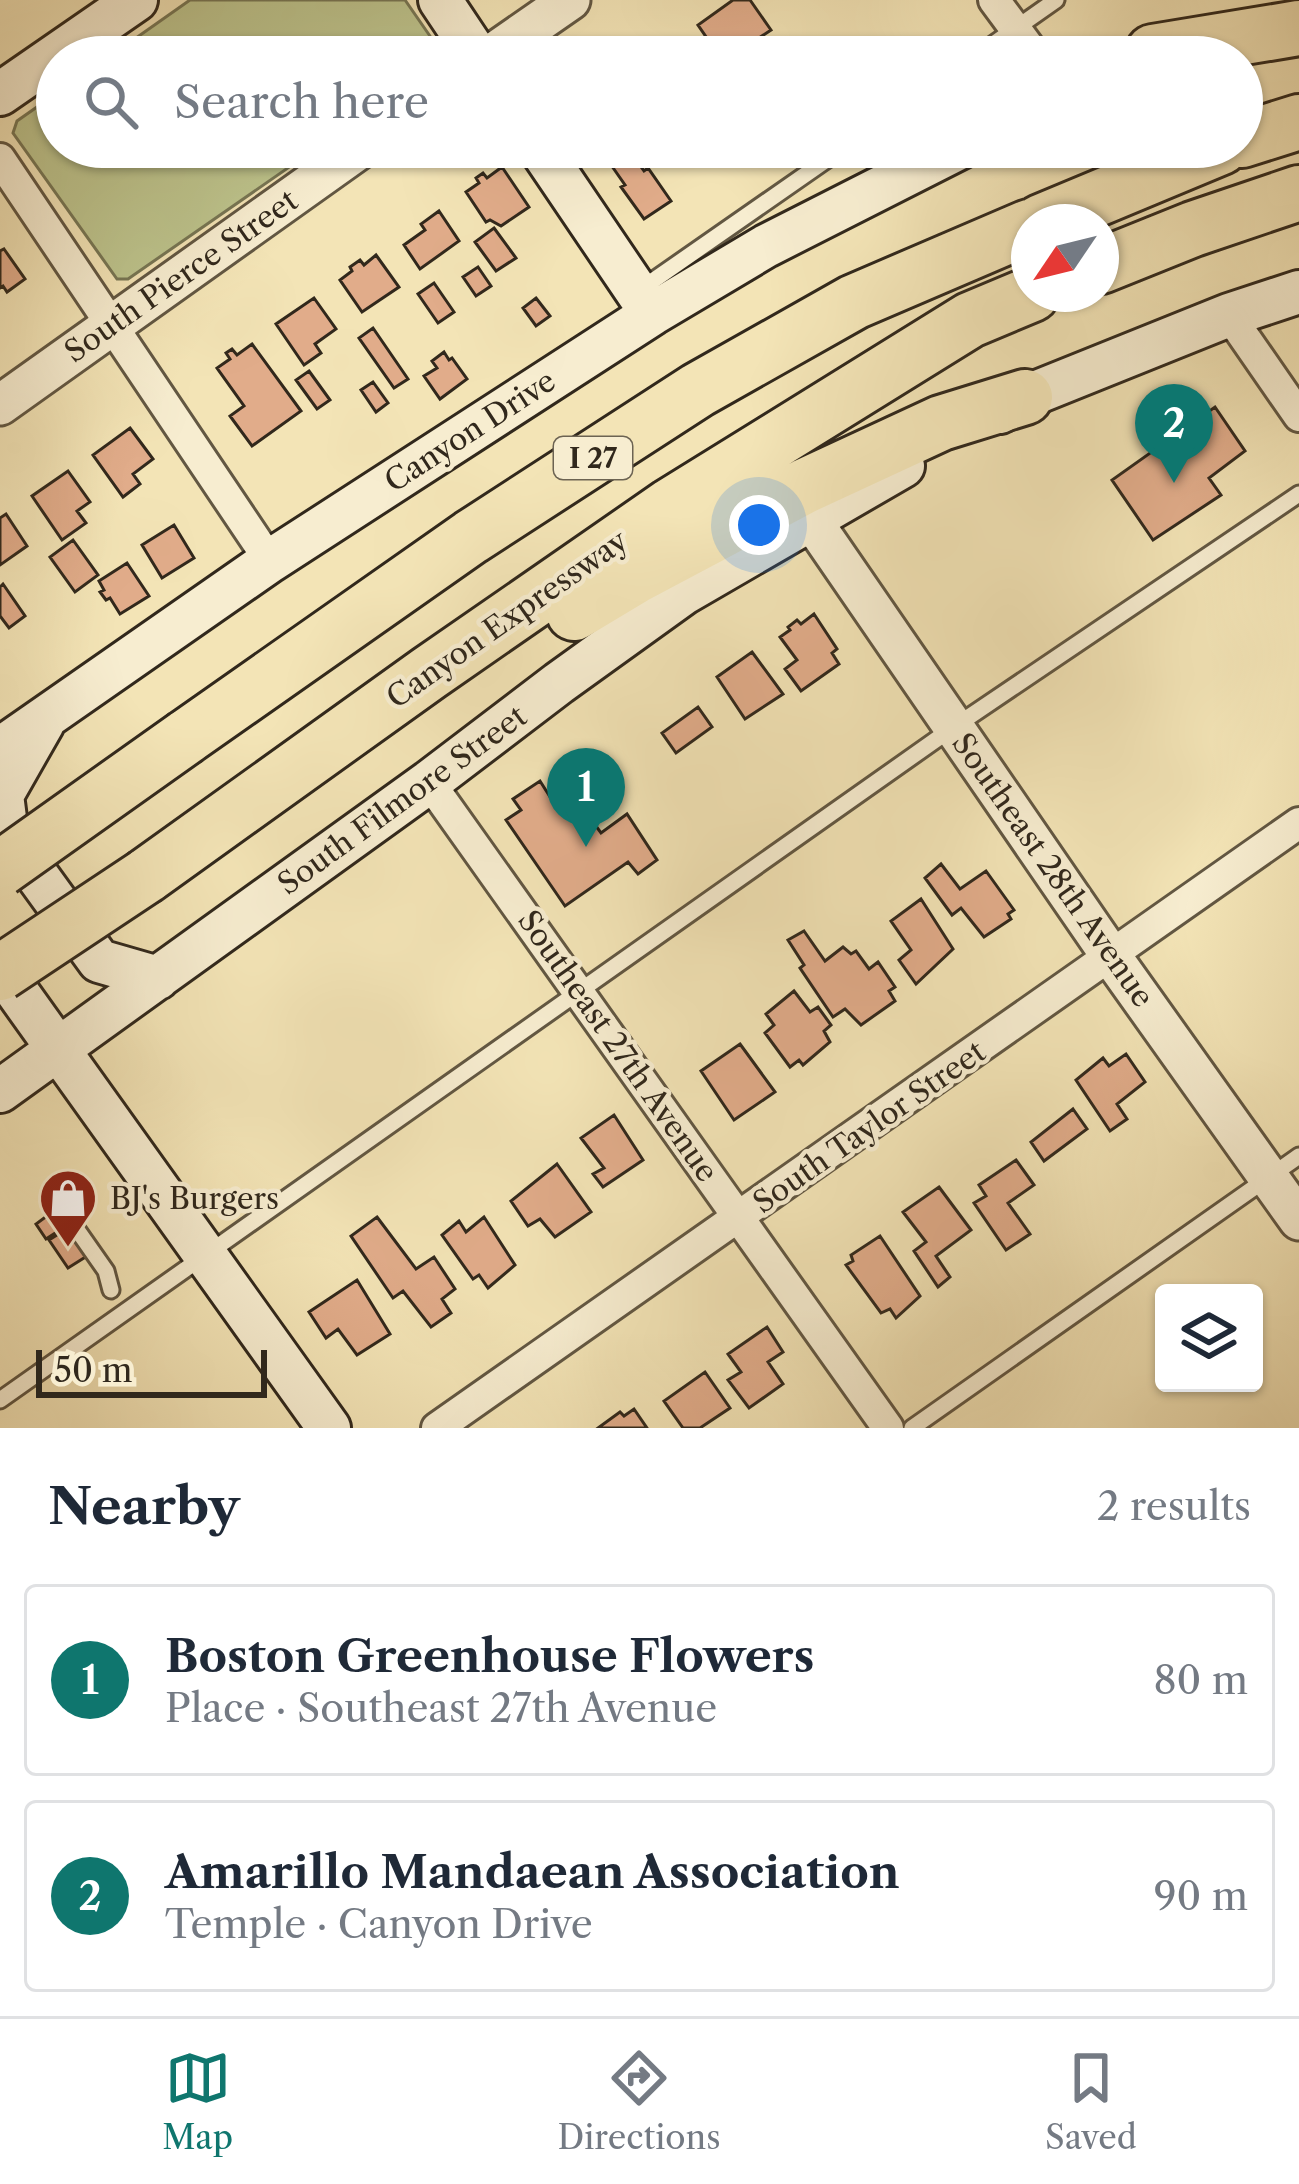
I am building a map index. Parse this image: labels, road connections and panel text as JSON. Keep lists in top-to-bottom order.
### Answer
{
  "streets": {
    "highway": ["I 27", "Canyon Expressway"],
    "main road": ["Canyon Drive", "South Filmore Street"],
    "street": [
      "South Pierce Street",
      "Southeast 28th Avenue",
      "Southeast 27th Avenue",
      "South Taylor Street"
    ]
  },
  "crossings": [
    ["South Filmore Street", "Southeast 28th Avenue"],
    ["South Filmore Street", "Southeast 27th Avenue"],
    ["Southeast 28th Avenue", "South Taylor Street"],
    ["Southeast 27th Avenue", "South Taylor Street"]
  ],
  "places": {
    "shop": ["BJ's Burgers"]
  },
  "scale_bar": "50 m",
  "north": "bottom left",
  "page": {
    "search": "Search here",
    "pins": ["2", "1"],
    "scale": "50 m",
    "heading": ["Nearby", "2 results"],
    "list": [
      {
        "mark": "1",
        "name": "Boston Greenhouse Flowers",
        "note": "Place · Southeast 27th Avenue",
        "value": "80 m"
      },
      {
        "mark": "2",
        "name": "Amarillo Mandaean Association",
        "note": "Temple · Canyon Drive",
        "value": "90 m"
      }
    ],
    "nav": ["Map", "Directions", "Saved"]
  }
}
